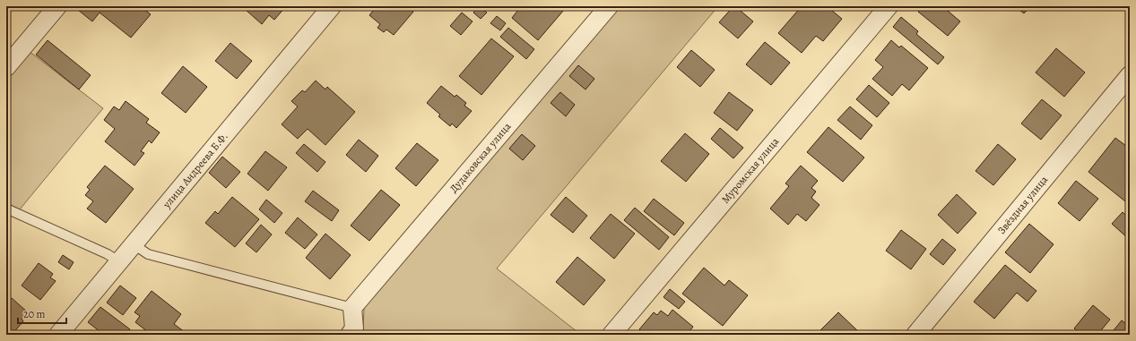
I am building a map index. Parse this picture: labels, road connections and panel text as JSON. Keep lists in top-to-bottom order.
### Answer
{
  "streets": {
    "street": [
      "Дудаковская улица",
      "улица Андреева Б.Ф.",
      "Муромская улица",
      "Звёздная улица"
    ]
  },
  "scale_bar": "20 m"
}
